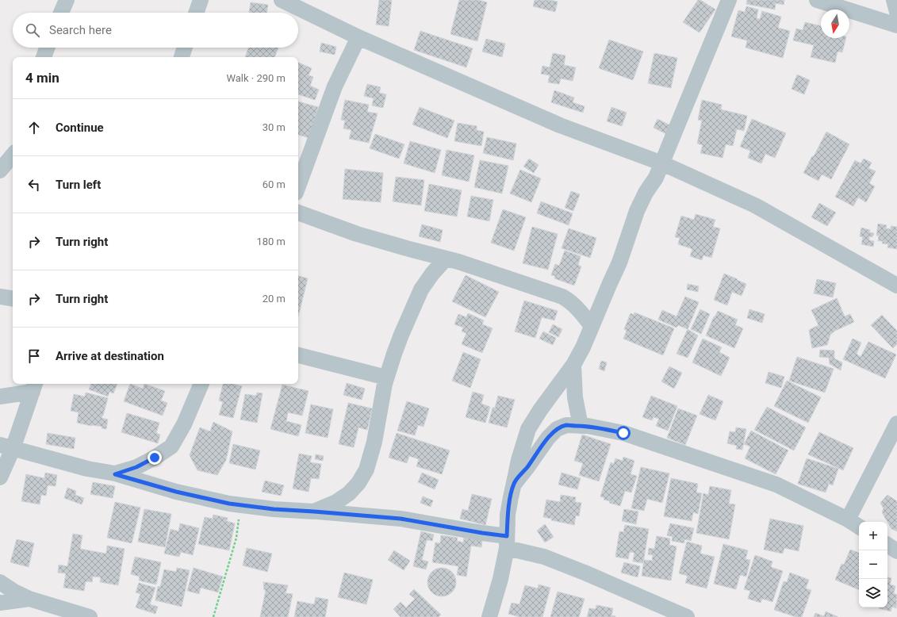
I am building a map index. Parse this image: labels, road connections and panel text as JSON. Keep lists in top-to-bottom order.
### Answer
{
  "north": "bottom",
  "page": {
    "search": "Search here",
    "heading": ["4 min", "Walk · 290 m"],
    "list": [
      ["Continue", "30 m"],
      ["Turn left", "60 m"],
      ["Turn right", "180 m"],
      ["Turn right", "20 m"],
      "Arrive at destination"
    ],
    "map_buttons": ["+", "−"]
  }
}
